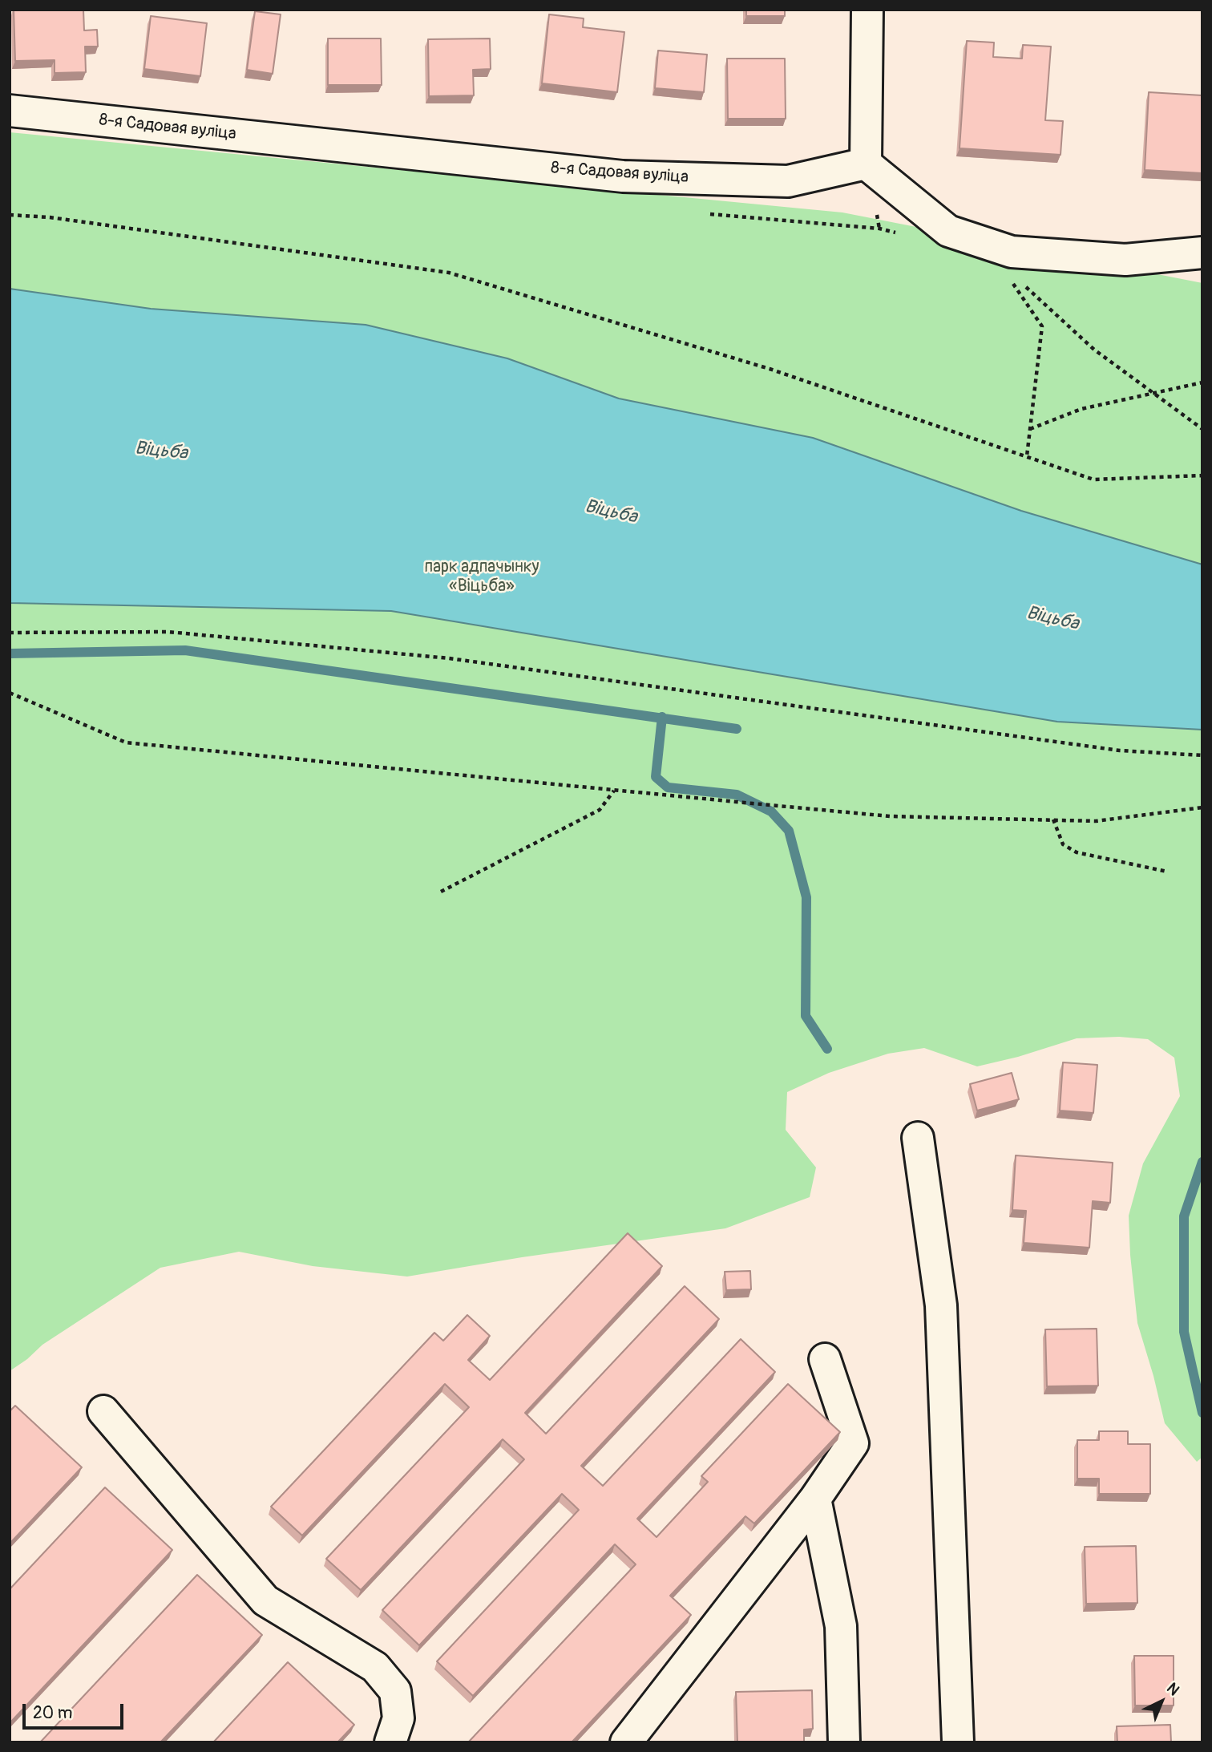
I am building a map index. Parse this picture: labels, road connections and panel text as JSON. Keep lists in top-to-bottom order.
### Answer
{
  "streets": {
    "street": ["8-я Садовая вуліца"]
  },
  "water": ["Віцьба"],
  "parks": ["парк адпачынку «Віцьба»"],
  "scale_bar": "20 m",
  "north": "top right"
}
